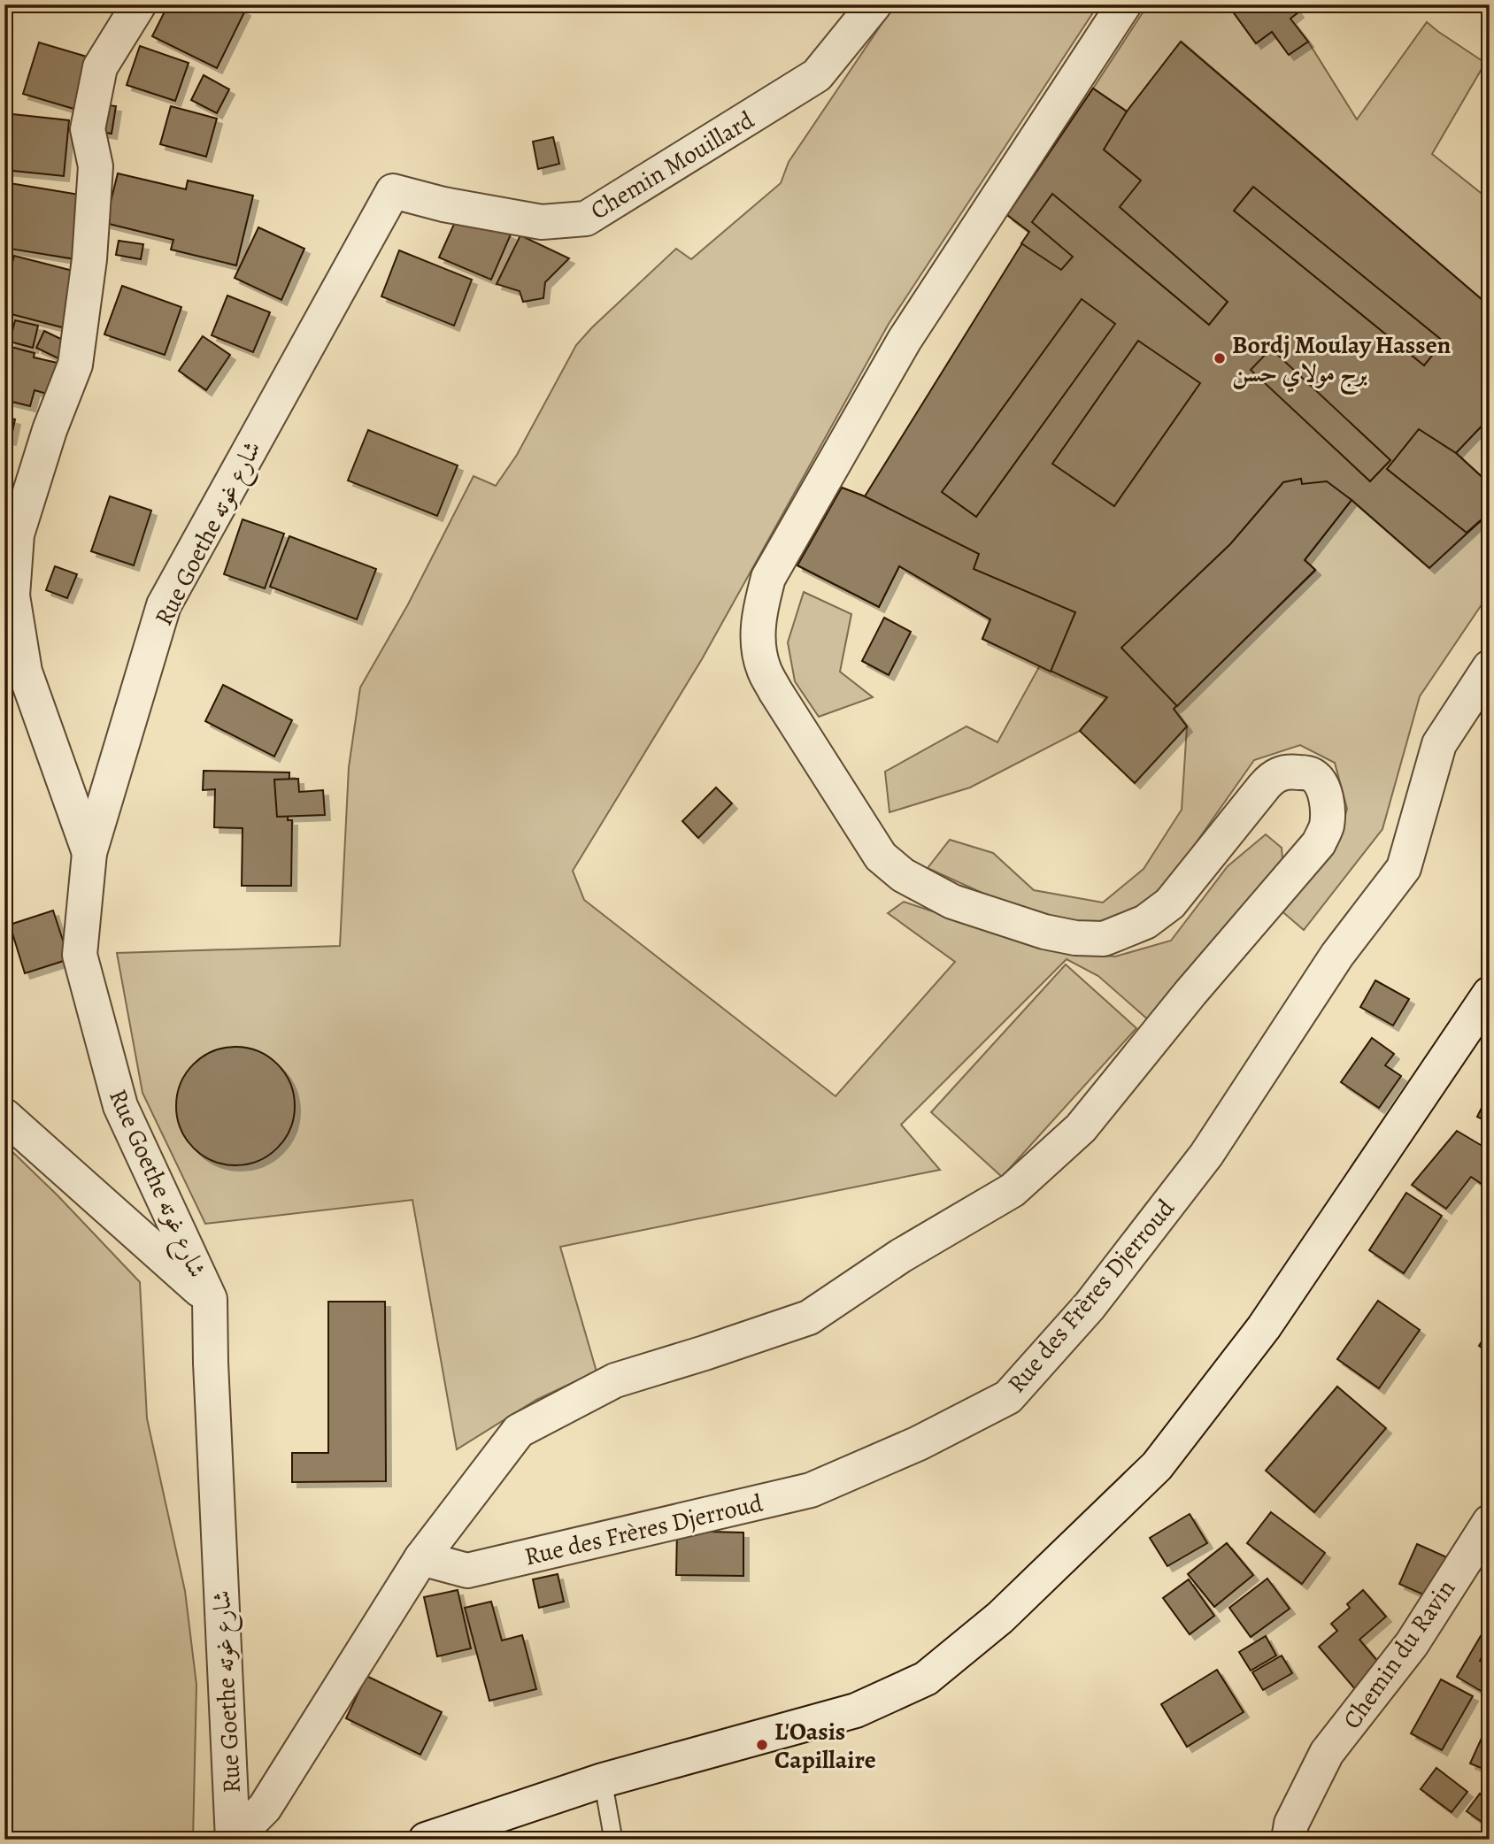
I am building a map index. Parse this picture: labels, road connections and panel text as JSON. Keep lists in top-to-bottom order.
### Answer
{
  "streets": {
    "street": [
      "Chemin Mouillard",
      "Rue Goethe شارع غوته",
      "Rue des Frères Djerroud",
      "Chemin du Ravin"
    ]
  },
  "crossings": [
    ["Chemin Mouillard", "Rue Goethe شارع غوته"]
  ],
  "places": ["Bordj Moulay Hassen برج مولاي حسن", "L'Oasis Capillaire"]
}
